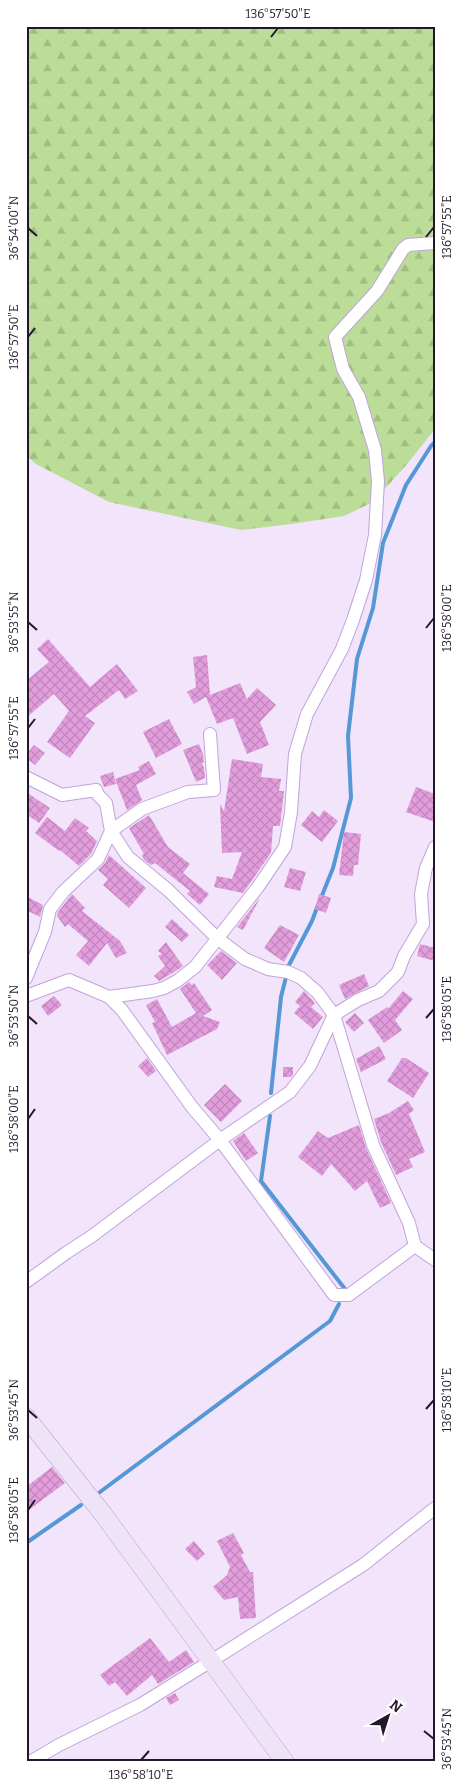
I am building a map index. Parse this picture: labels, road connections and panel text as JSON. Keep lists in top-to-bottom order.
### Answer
{
  "north": "top right",
  "coordinates": [
    "136°57'50\"E",
    "136°57'55\"E",
    "36°54'00\"N",
    "136°58'00\"E",
    "36°53'55\"N",
    "136°58'05\"E",
    "36°53'50\"N",
    "136°58'10\"E",
    "36°53'45\"N"
  ]
}
